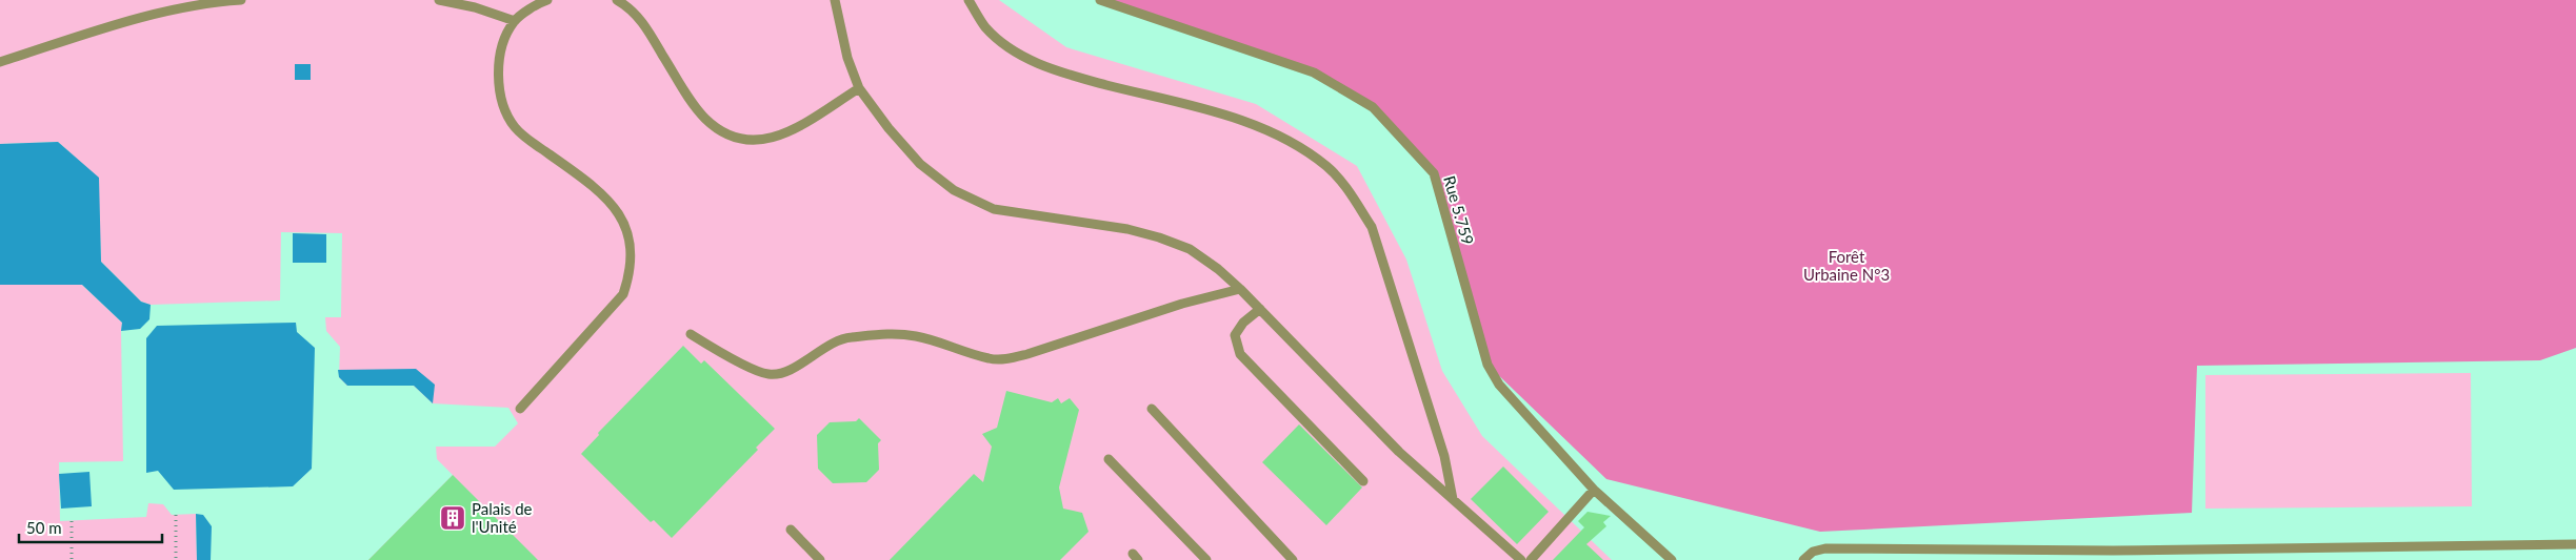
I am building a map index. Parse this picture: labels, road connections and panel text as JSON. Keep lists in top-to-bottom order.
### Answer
{
  "streets": {
    "lane": ["Rue 5.759"]
  },
  "parks": ["Forêt Urbaine N°3"],
  "places": {
    "building": ["Palais de l'Unité"]
  },
  "scale_bar": "50 m"
}
